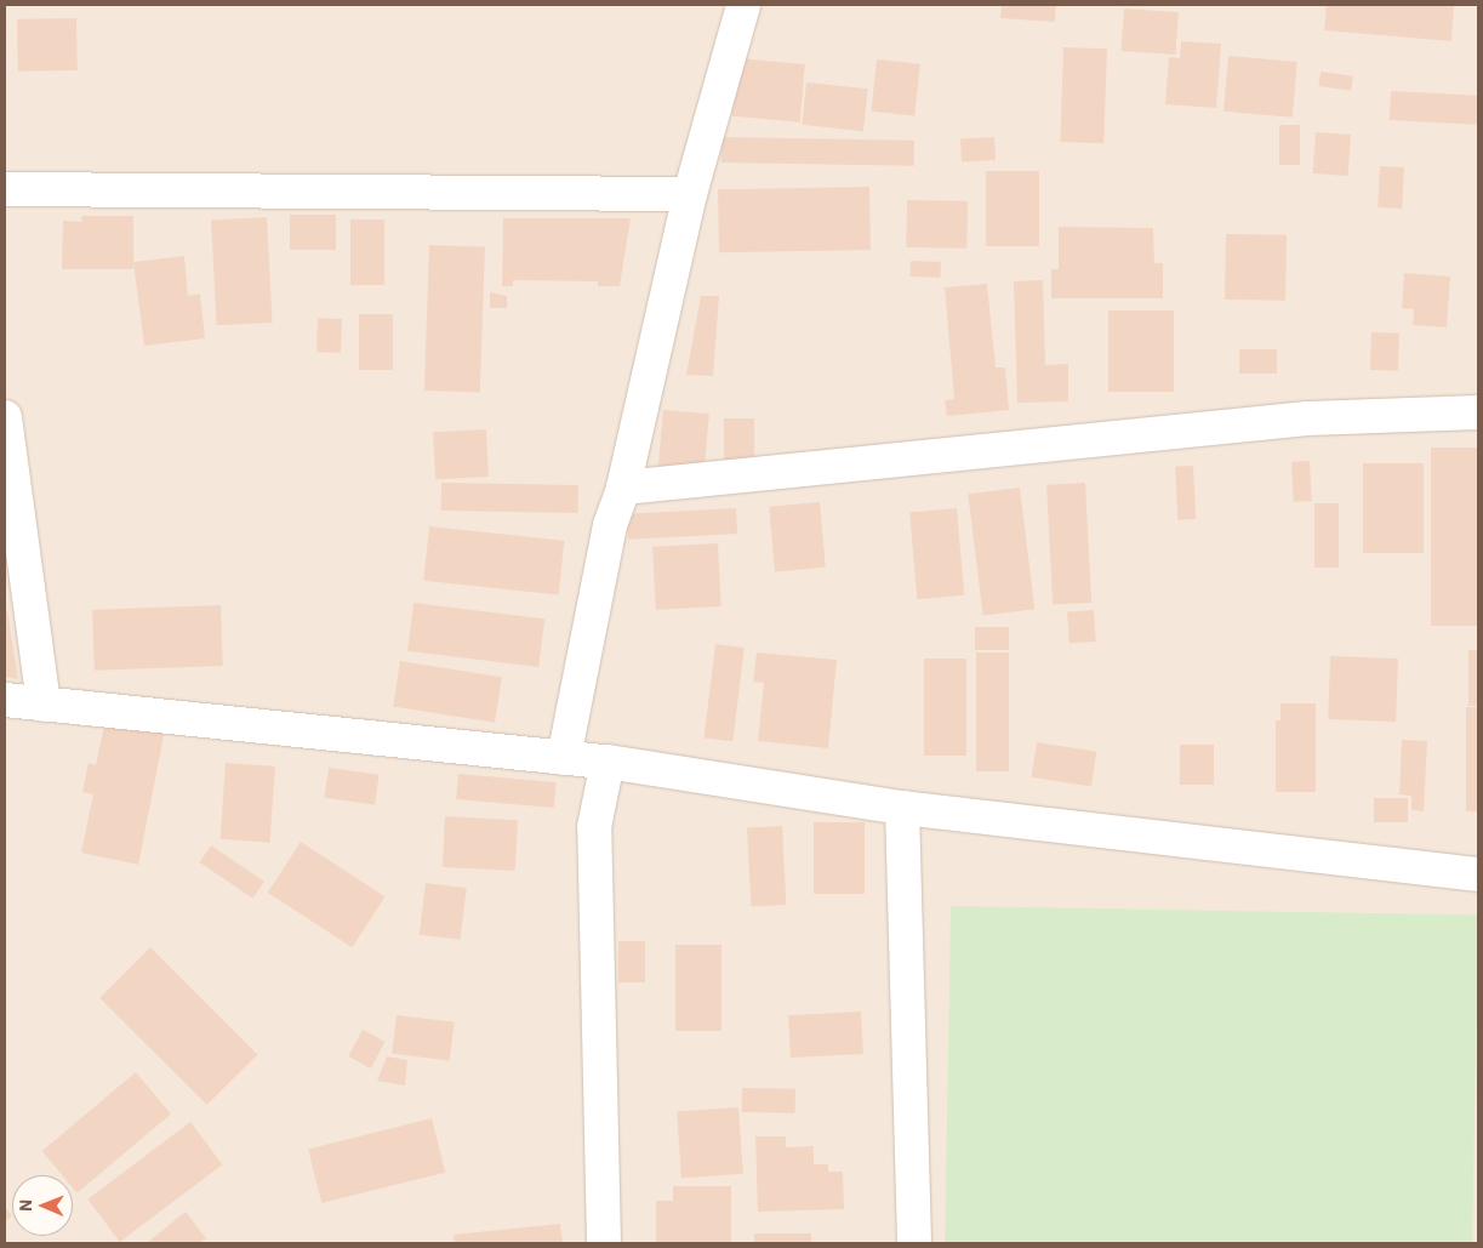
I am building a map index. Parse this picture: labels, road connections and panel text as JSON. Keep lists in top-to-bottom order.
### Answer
{
  "north": "left"
}
